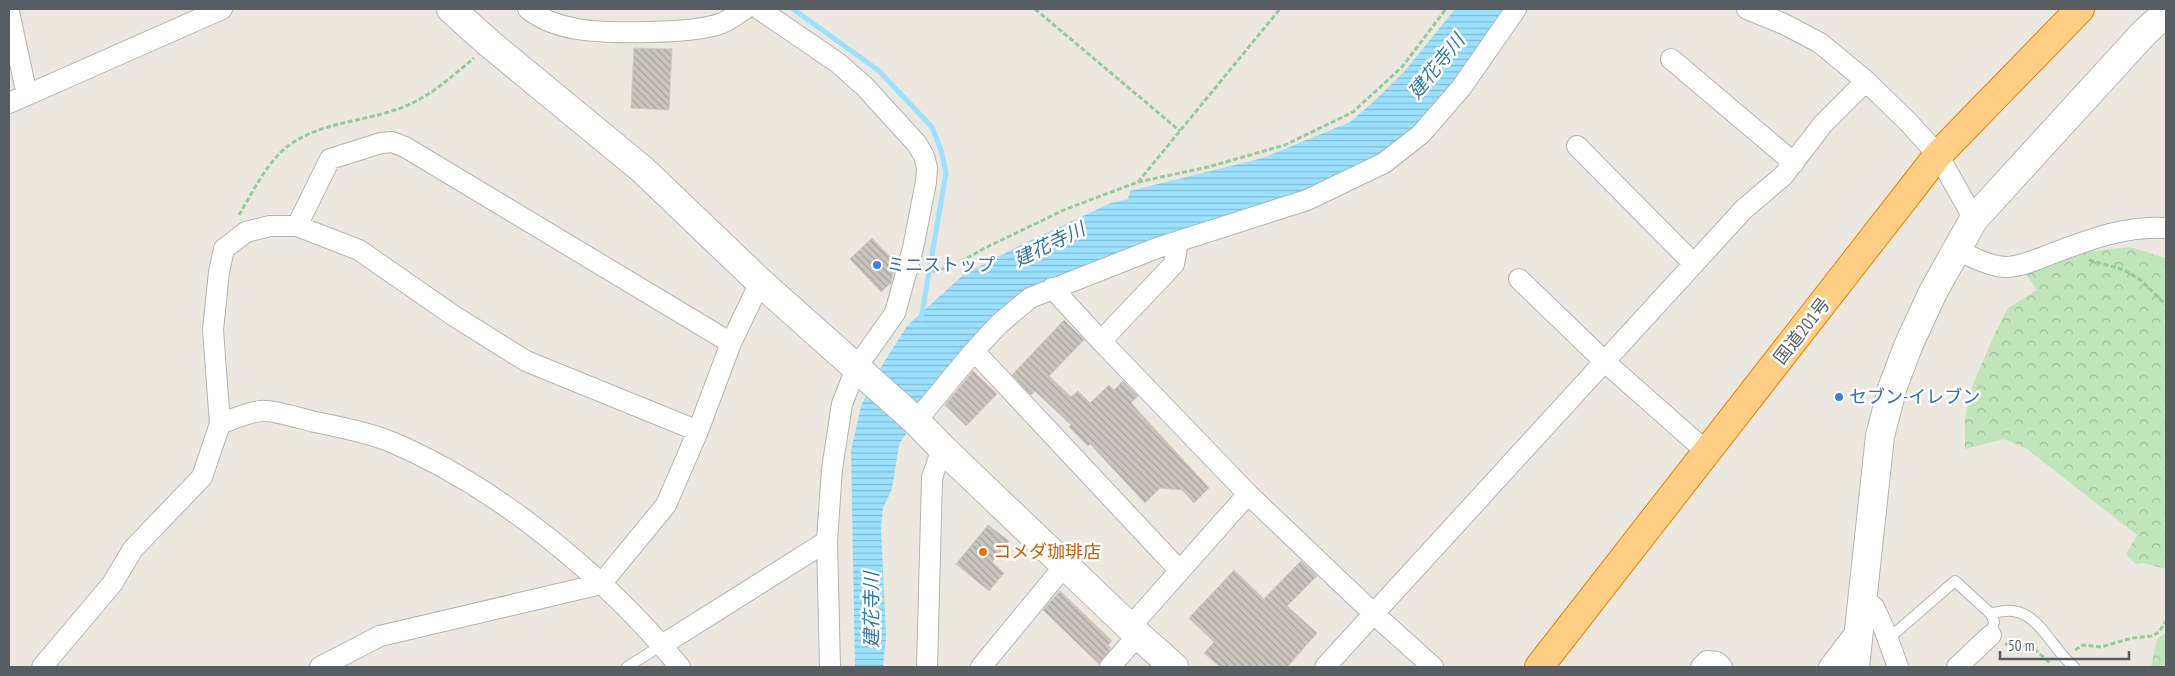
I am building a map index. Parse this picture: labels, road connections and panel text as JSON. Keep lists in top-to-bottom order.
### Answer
{
  "streets": {
    "highway": ["国道201号"]
  },
  "water": ["建花寺川"],
  "places": ["ミニストップ", "セブン-イレブン", "コメダ珈琲店"],
  "scale_bar": "50 m"
}
